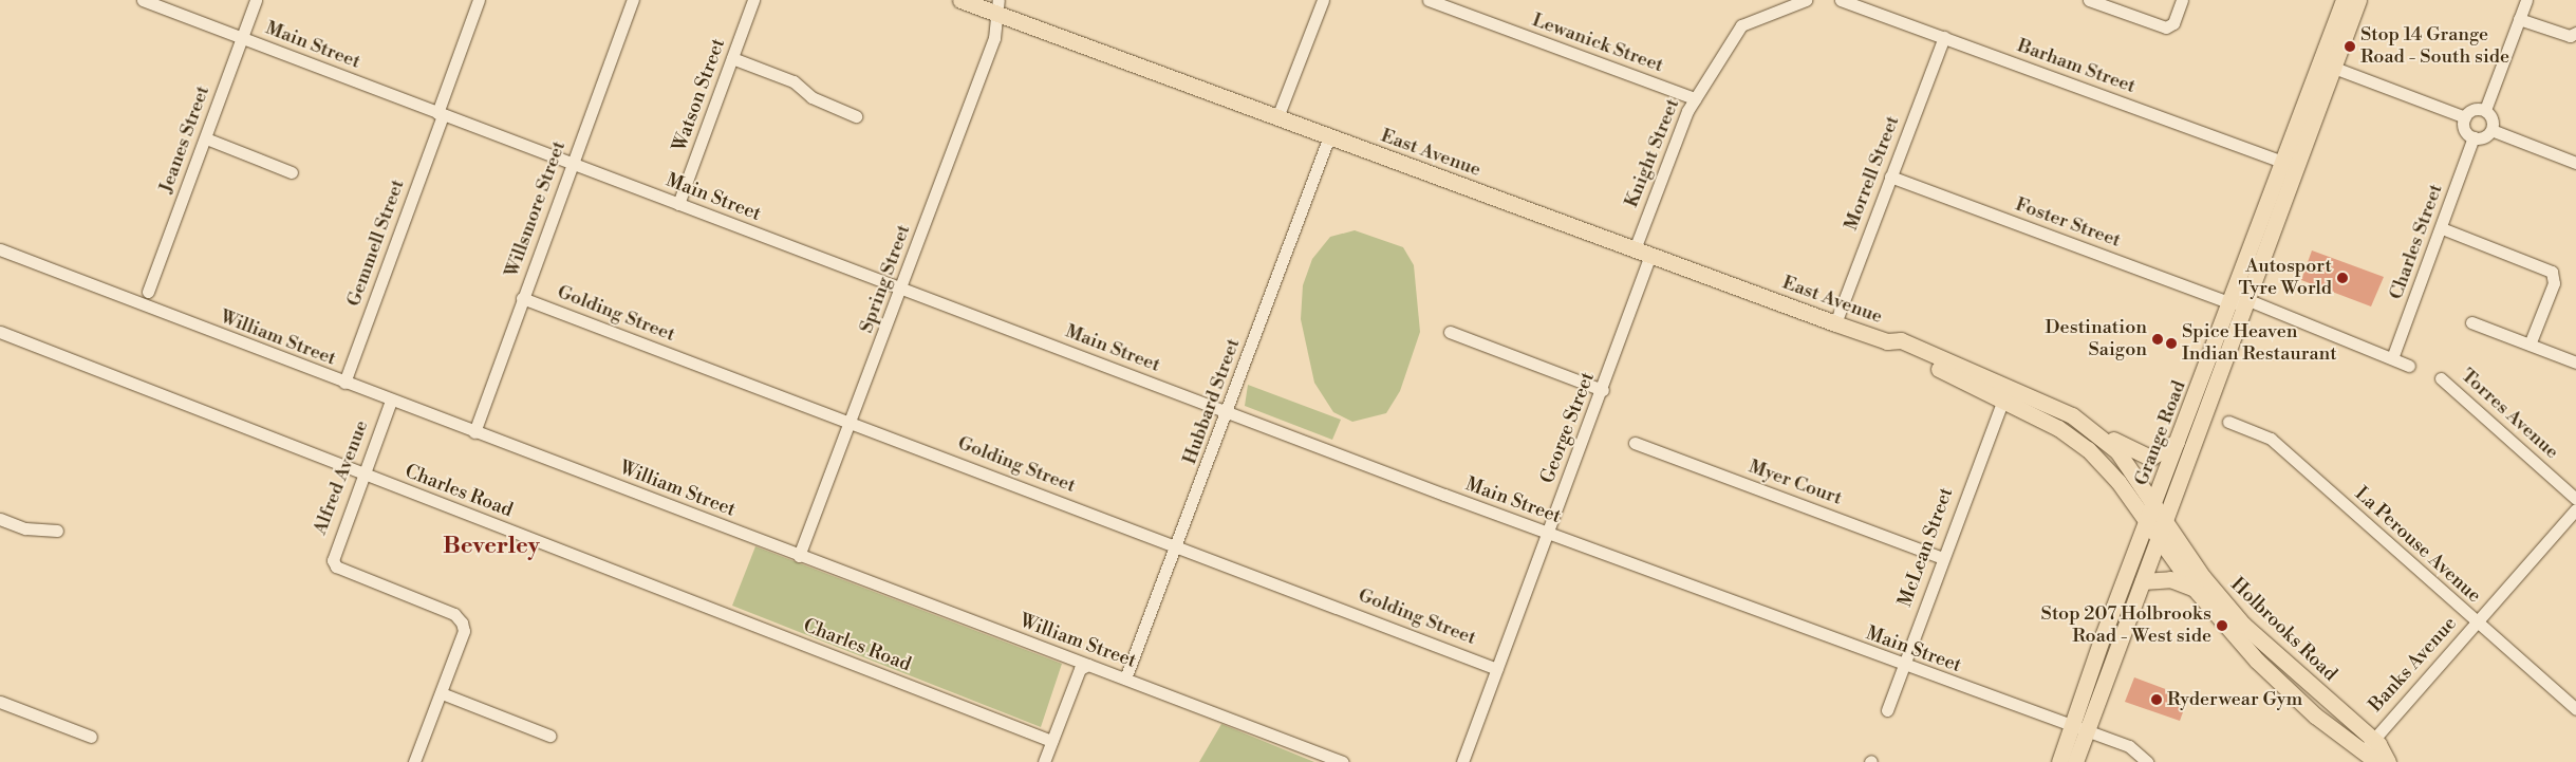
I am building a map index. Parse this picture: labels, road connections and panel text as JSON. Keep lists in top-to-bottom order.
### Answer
{
  "streets": {
    "main road": ["East Avenue", "Grange Road", "Holbrooks Road"],
    "street": [
      "Lewanick Street",
      "Main Street",
      "Barham Street",
      "Watson Street",
      "Jeanes Street",
      "Knight Street",
      "Morrell Street",
      "Willsmore Street",
      "Foster Street",
      "Charles Street",
      "Gemmell Street",
      "Spring Street",
      "Golding Street",
      "William Street",
      "Hubbard Street",
      "Torres Avenue",
      "George Street",
      "Alfred Avenue",
      "Myer Court",
      "Charles Road",
      "La Perouse Avenue",
      "McLean Street",
      "Banks Avenue"
    ]
  },
  "crossings": [
    ["Lewanick Street", "Knight Street"],
    ["Main Street", "Watson Street"],
    ["Main Street", "Jeanes Street"],
    ["Main Street", "Willsmore Street"],
    ["Main Street", "Gemmell Street"],
    ["Main Street", "Spring Street"],
    ["Main Street", "Hubbard Street"],
    ["Main Street", "George Street"],
    ["Main Street", "Grange Road"],
    ["Main Street", "McLean Street"],
    ["Barham Street", "Morrell Street"],
    ["Barham Street", "Grange Road"],
    ["East Avenue", "Knight Street"],
    ["East Avenue", "Morrell Street"],
    ["East Avenue", "Spring Street"],
    ["East Avenue", "Hubbard Street"],
    ["East Avenue", "George Street"],
    ["East Avenue", "Grange Road"],
    ["East Avenue", "McLean Street"],
    ["East Avenue", "Holbrooks Road"],
    ["Morrell Street", "Foster Street"],
    ["Willsmore Street", "Golding Street"],
    ["Willsmore Street", "William Street"],
    ["Foster Street", "Grange Road"],
    ["Gemmell Street", "William Street"],
    ["Spring Street", "Golding Street"],
    ["Spring Street", "William Street"],
    ["Golding Street", "Hubbard Street"],
    ["Golding Street", "George Street"],
    ["William Street", "Hubbard Street"],
    ["William Street", "Alfred Avenue"],
    ["Grange Road", "Holbrooks Road"],
    ["Alfred Avenue", "Charles Road"],
    ["Myer Court", "McLean Street"],
    ["La Perouse Avenue", "Banks Avenue"],
    ["Holbrooks Road", "Banks Avenue"]
  ],
  "districts": ["Beverley"],
  "places": [
    "Stop 14 Grange Road - South side",
    "Autosport Tyre World",
    "Destination Saigon",
    "Spice Heaven Indian Restaurant",
    "Stop 207 Holbrooks Road - West side",
    "Ryderwear Gym"
  ]
}
